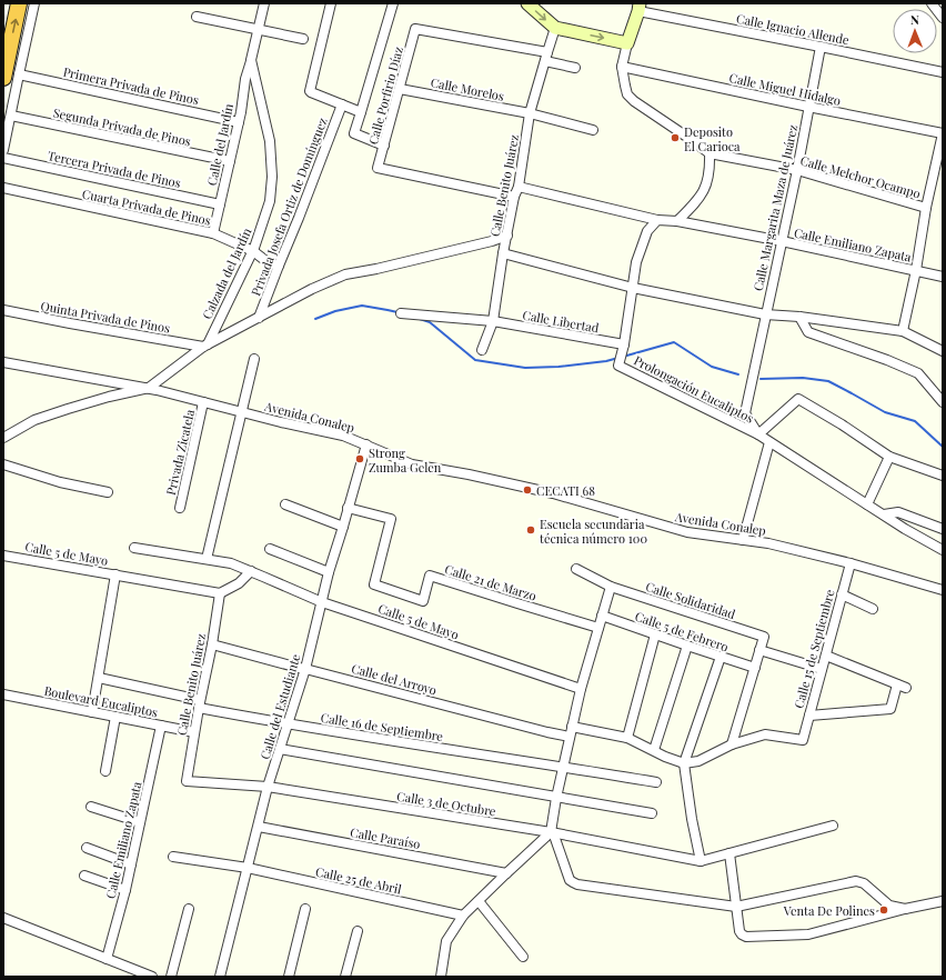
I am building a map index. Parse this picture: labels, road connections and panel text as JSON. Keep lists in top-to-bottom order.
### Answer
{
  "streets": {
    "street": [
      "Calle Ignacio Allende",
      "Primera Privada de Pinos",
      "Calle Morelos",
      "Calle Miguel Hidalgo",
      "Calle Porfirio Díaz",
      "Segunda Privada de Pinos",
      "Calle del Jardín",
      "Tercera Privada de Pinos",
      "Calle Melchor Ocampo",
      "Calle Benito Juárez",
      "Cuarta Privada de Pinos",
      "Privada Josefa Ortiz de Domínguez",
      "Calle Margarita Maza de Juárez",
      "Calle Emiliano Zapata",
      "Calzada del Jardín",
      "Quinta Privada de Pinos",
      "Calle Libertad",
      "Prolongación Eucaliptos",
      "Avenida Conalep",
      "Privada Zicatela",
      "Calle 5 de Mayo",
      "Calle 21 de Marzo",
      "Calle Solidaridad",
      "Calle 5 de Febrero",
      "Calle 15 de Septiembre",
      "Calle del Arroyo",
      "Boulevard Eucaliptos",
      "Calle del Estudiante",
      "Calle 16 de Septiembre",
      "Calle 3 de Octubre",
      "Calle Paraíso",
      "Calle 25 de Abril"
    ]
  },
  "crossings": [
    ["Calle Ignacio Allende", "Calle Margarita Maza de Juárez"],
    ["Primera Privada de Pinos", "Calle del Jardín"],
    ["Calle Morelos", "Calle Porfirio Díaz"],
    ["Calle Morelos", "Calle Benito Juárez"],
    ["Calle Miguel Hidalgo", "Calle Margarita Maza de Juárez"],
    ["Calle Porfirio Díaz", "Calle Benito Juárez"],
    ["Segunda Privada de Pinos", "Calle del Jardín"],
    ["Calle del Jardín", "Tercera Privada de Pinos"],
    ["Calle del Jardín", "Cuarta Privada de Pinos"],
    ["Calle del Jardín", "Calzada del Jardín"],
    ["Calle Melchor Ocampo", "Calle Margarita Maza de Juárez"],
    ["Calle Benito Juárez", "Calle Libertad"],
    ["Calle Benito Juárez", "Calle 5 de Mayo"],
    ["Calle Benito Juárez", "Calle del Arroyo"],
    ["Calle Benito Juárez", "Boulevard Eucaliptos"],
    ["Calle Benito Juárez", "Calle 16 de Septiembre"],
    ["Calle Benito Juárez", "Calle 3 de Octubre"],
    ["Cuarta Privada de Pinos", "Privada Josefa Ortiz de Domínguez"],
    ["Cuarta Privada de Pinos", "Calzada del Jardín"],
    ["Calle Margarita Maza de Juárez", "Calle Emiliano Zapata"],
    ["Calle Margarita Maza de Juárez", "Prolongación Eucaliptos"],
    ["Calle Emiliano Zapata", "Prolongación Eucaliptos"],
    ["Calle Emiliano Zapata", "Boulevard Eucaliptos"],
    ["Calzada del Jardín", "Quinta Privada de Pinos"],
    ["Calle Libertad", "Prolongación Eucaliptos"],
    ["Avenida Conalep", "Privada Zicatela"],
    ["Avenida Conalep", "Calle 15 de Septiembre"],
    ["Avenida Conalep", "Calle del Estudiante"],
    ["Calle 5 de Mayo", "Calle del Estudiante"],
    ["Calle 21 de Marzo", "Calle del Estudiante"],
    ["Calle del Arroyo", "Calle del Estudiante"],
    ["Calle del Estudiante", "Calle 16 de Septiembre"],
    ["Calle del Estudiante", "Calle 3 de Octubre"],
    ["Calle del Estudiante", "Calle Paraíso"],
    ["Calle del Estudiante", "Calle 25 de Abril"]
  ],
  "places": [
    "Deposito El Carioca",
    "Strong Zumba Gelen",
    "CECATI 68",
    "Escuela secundaria técnica número 100",
    "Venta De Polines"
  ],
  "north": "top"
}
